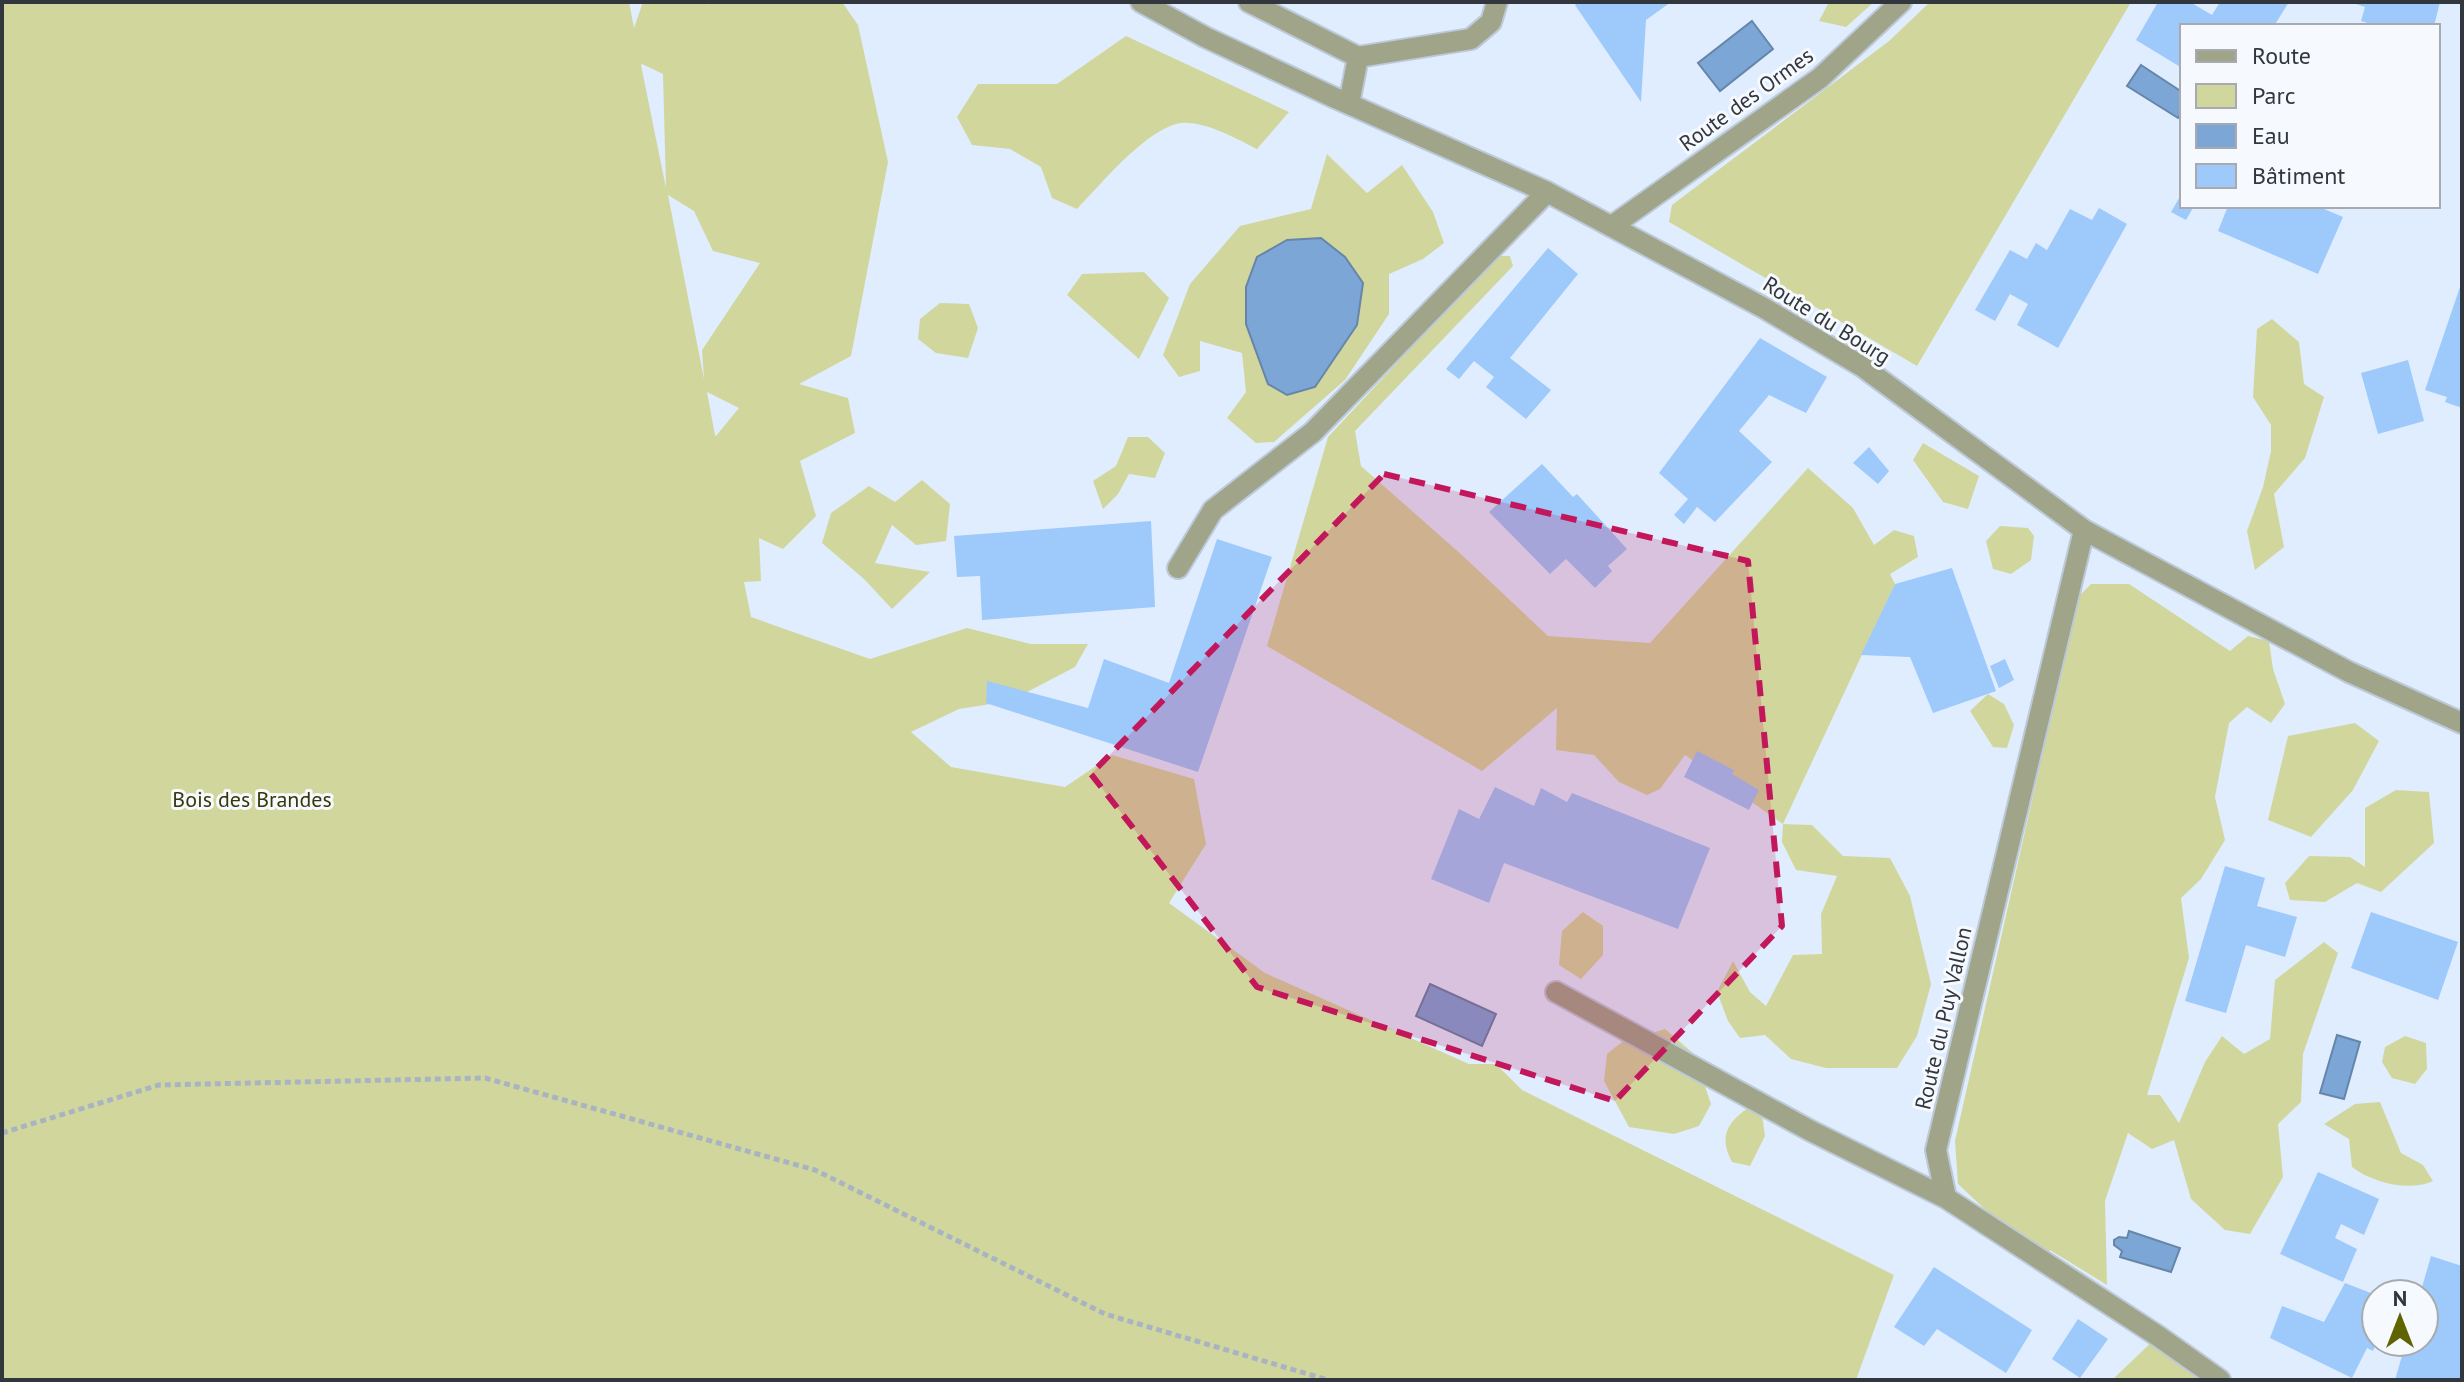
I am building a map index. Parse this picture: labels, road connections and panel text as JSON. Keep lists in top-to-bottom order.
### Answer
{
  "streets": {
    "street": ["Route des Ormes", "Route du Bourg", "Route du Puy Vallon"]
  },
  "crossings": [
    ["Route des Ormes", "Route du Bourg"],
    ["Route du Bourg", "Route du Puy Vallon"]
  ],
  "parks": ["Bois des Brandes"],
  "legend": [
    "Route",
    "Parc",
    "Eau",
    "Bâtiment"
  ],
  "north": "top"
}
